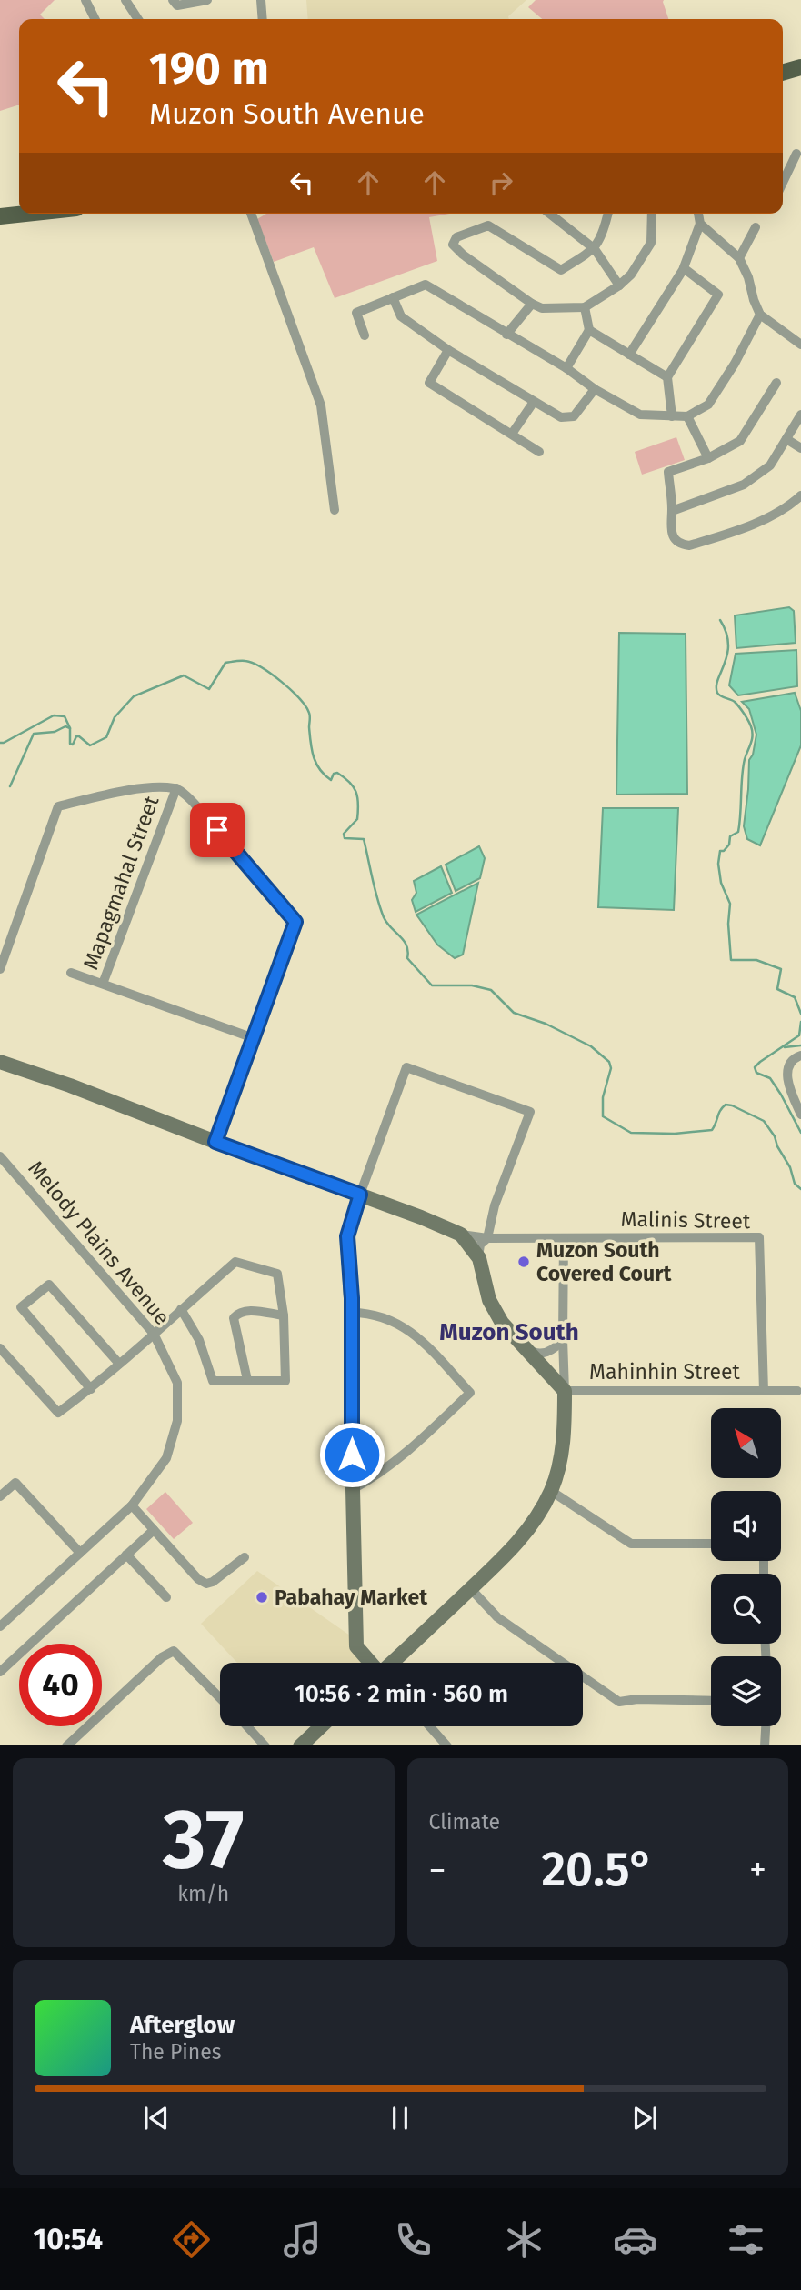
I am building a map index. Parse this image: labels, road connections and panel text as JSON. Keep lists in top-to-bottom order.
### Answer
{
  "streets": {
    "street": [
      "Mapagmahal Street",
      "Malinis Street",
      "Melody Plains Avenue",
      "Mahinhin Street"
    ]
  },
  "crossings": [
    ["Malinis Street", "Mahinhin Street"]
  ],
  "districts": ["Muzon South"],
  "places": ["Muzon South Covered Court", "Pabahay Market"],
  "north": "top left",
  "page": {
    "turn": ["190 m", "Muzon South Avenue"],
    "limit": "40",
    "trip": "10:56 · 2 min · 560 m",
    "tile": [
      ["37", "km/h"],
      "Climate"
    ],
    "heat": ["−", "20.5°", "+"],
    "song": ["Afterglow", "The Pines"],
    "tabs": "10:54"
  }
}
